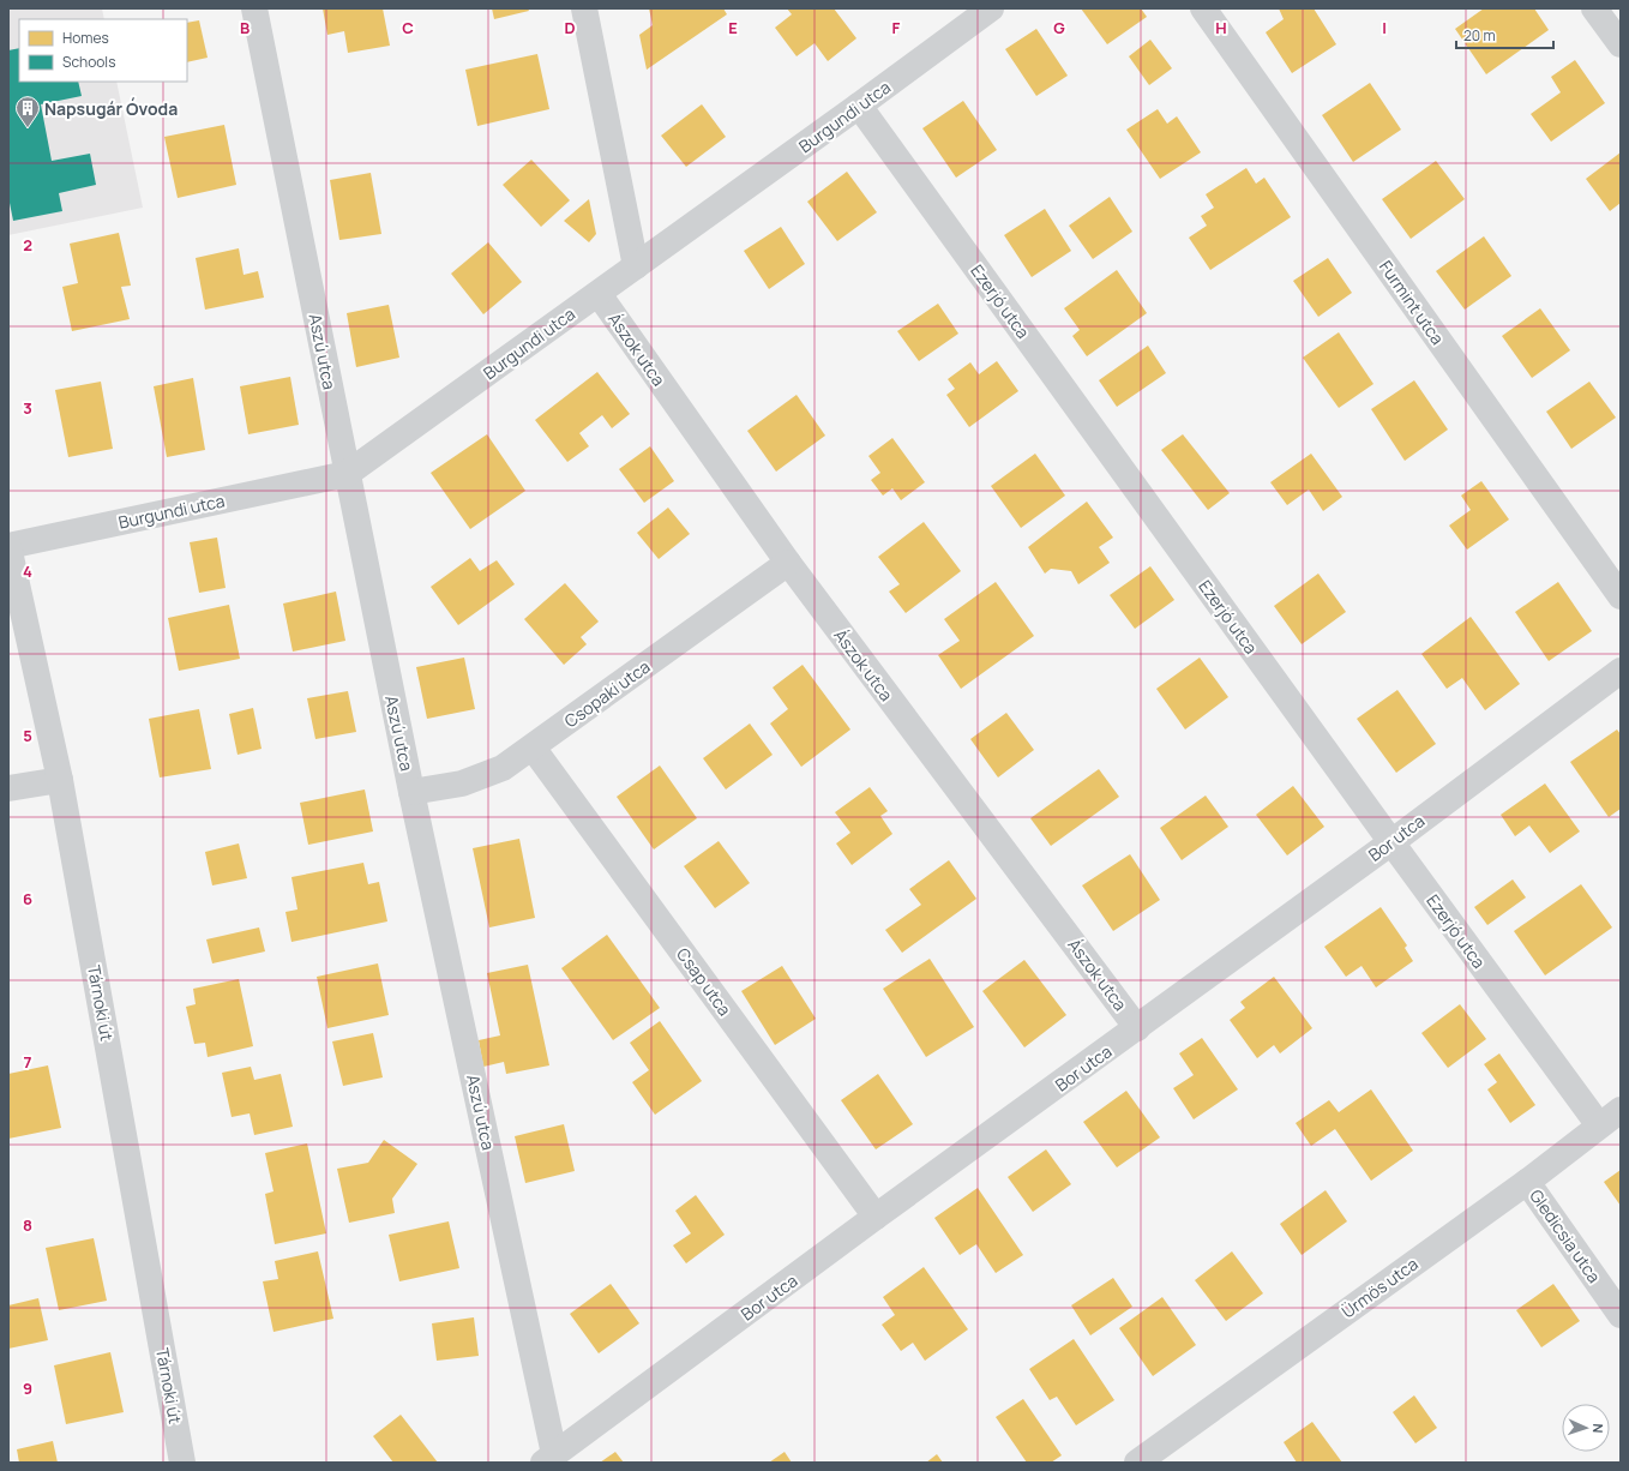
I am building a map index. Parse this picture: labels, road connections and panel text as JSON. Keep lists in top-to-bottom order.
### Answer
{
  "streets": {
    "street": [
      "Burgundi utca",
      "Ezerjó utca",
      "Furmint utca",
      "Ászok utca",
      "Aszú utca",
      "Csopaki utca",
      "Bor utca",
      "Csap utca",
      "Tárnoki út",
      "Gledicsia utca",
      "Ürmös utca"
    ]
  },
  "crossings": [
    ["Burgundi utca", "Ezerjó utca"],
    ["Burgundi utca", "Ászok utca"],
    ["Burgundi utca", "Aszú utca"],
    ["Burgundi utca", "Tárnoki út"],
    ["Ezerjó utca", "Bor utca"],
    ["Ezerjó utca", "Ürmös utca"],
    ["Ászok utca", "Csopaki utca"],
    ["Ászok utca", "Bor utca"],
    ["Aszú utca", "Csopaki utca"],
    ["Aszú utca", "Bor utca"],
    ["Csopaki utca", "Csap utca"],
    ["Bor utca", "Csap utca"],
    ["Gledicsia utca", "Ürmös utca"]
  ],
  "places": {
    "building": ["Napsugár Óvoda"]
  },
  "legend": ["Homes", "Schools"],
  "scale_bar": "20 m",
  "north": "right",
  "grid": {
    "columns": [
      "B",
      "C",
      "D",
      "E",
      "F",
      "G",
      "H",
      "I"
    ],
    "rows": [
      "2",
      "3",
      "4",
      "5",
      "6",
      "7",
      "8",
      "9"
    ]
  }
}
